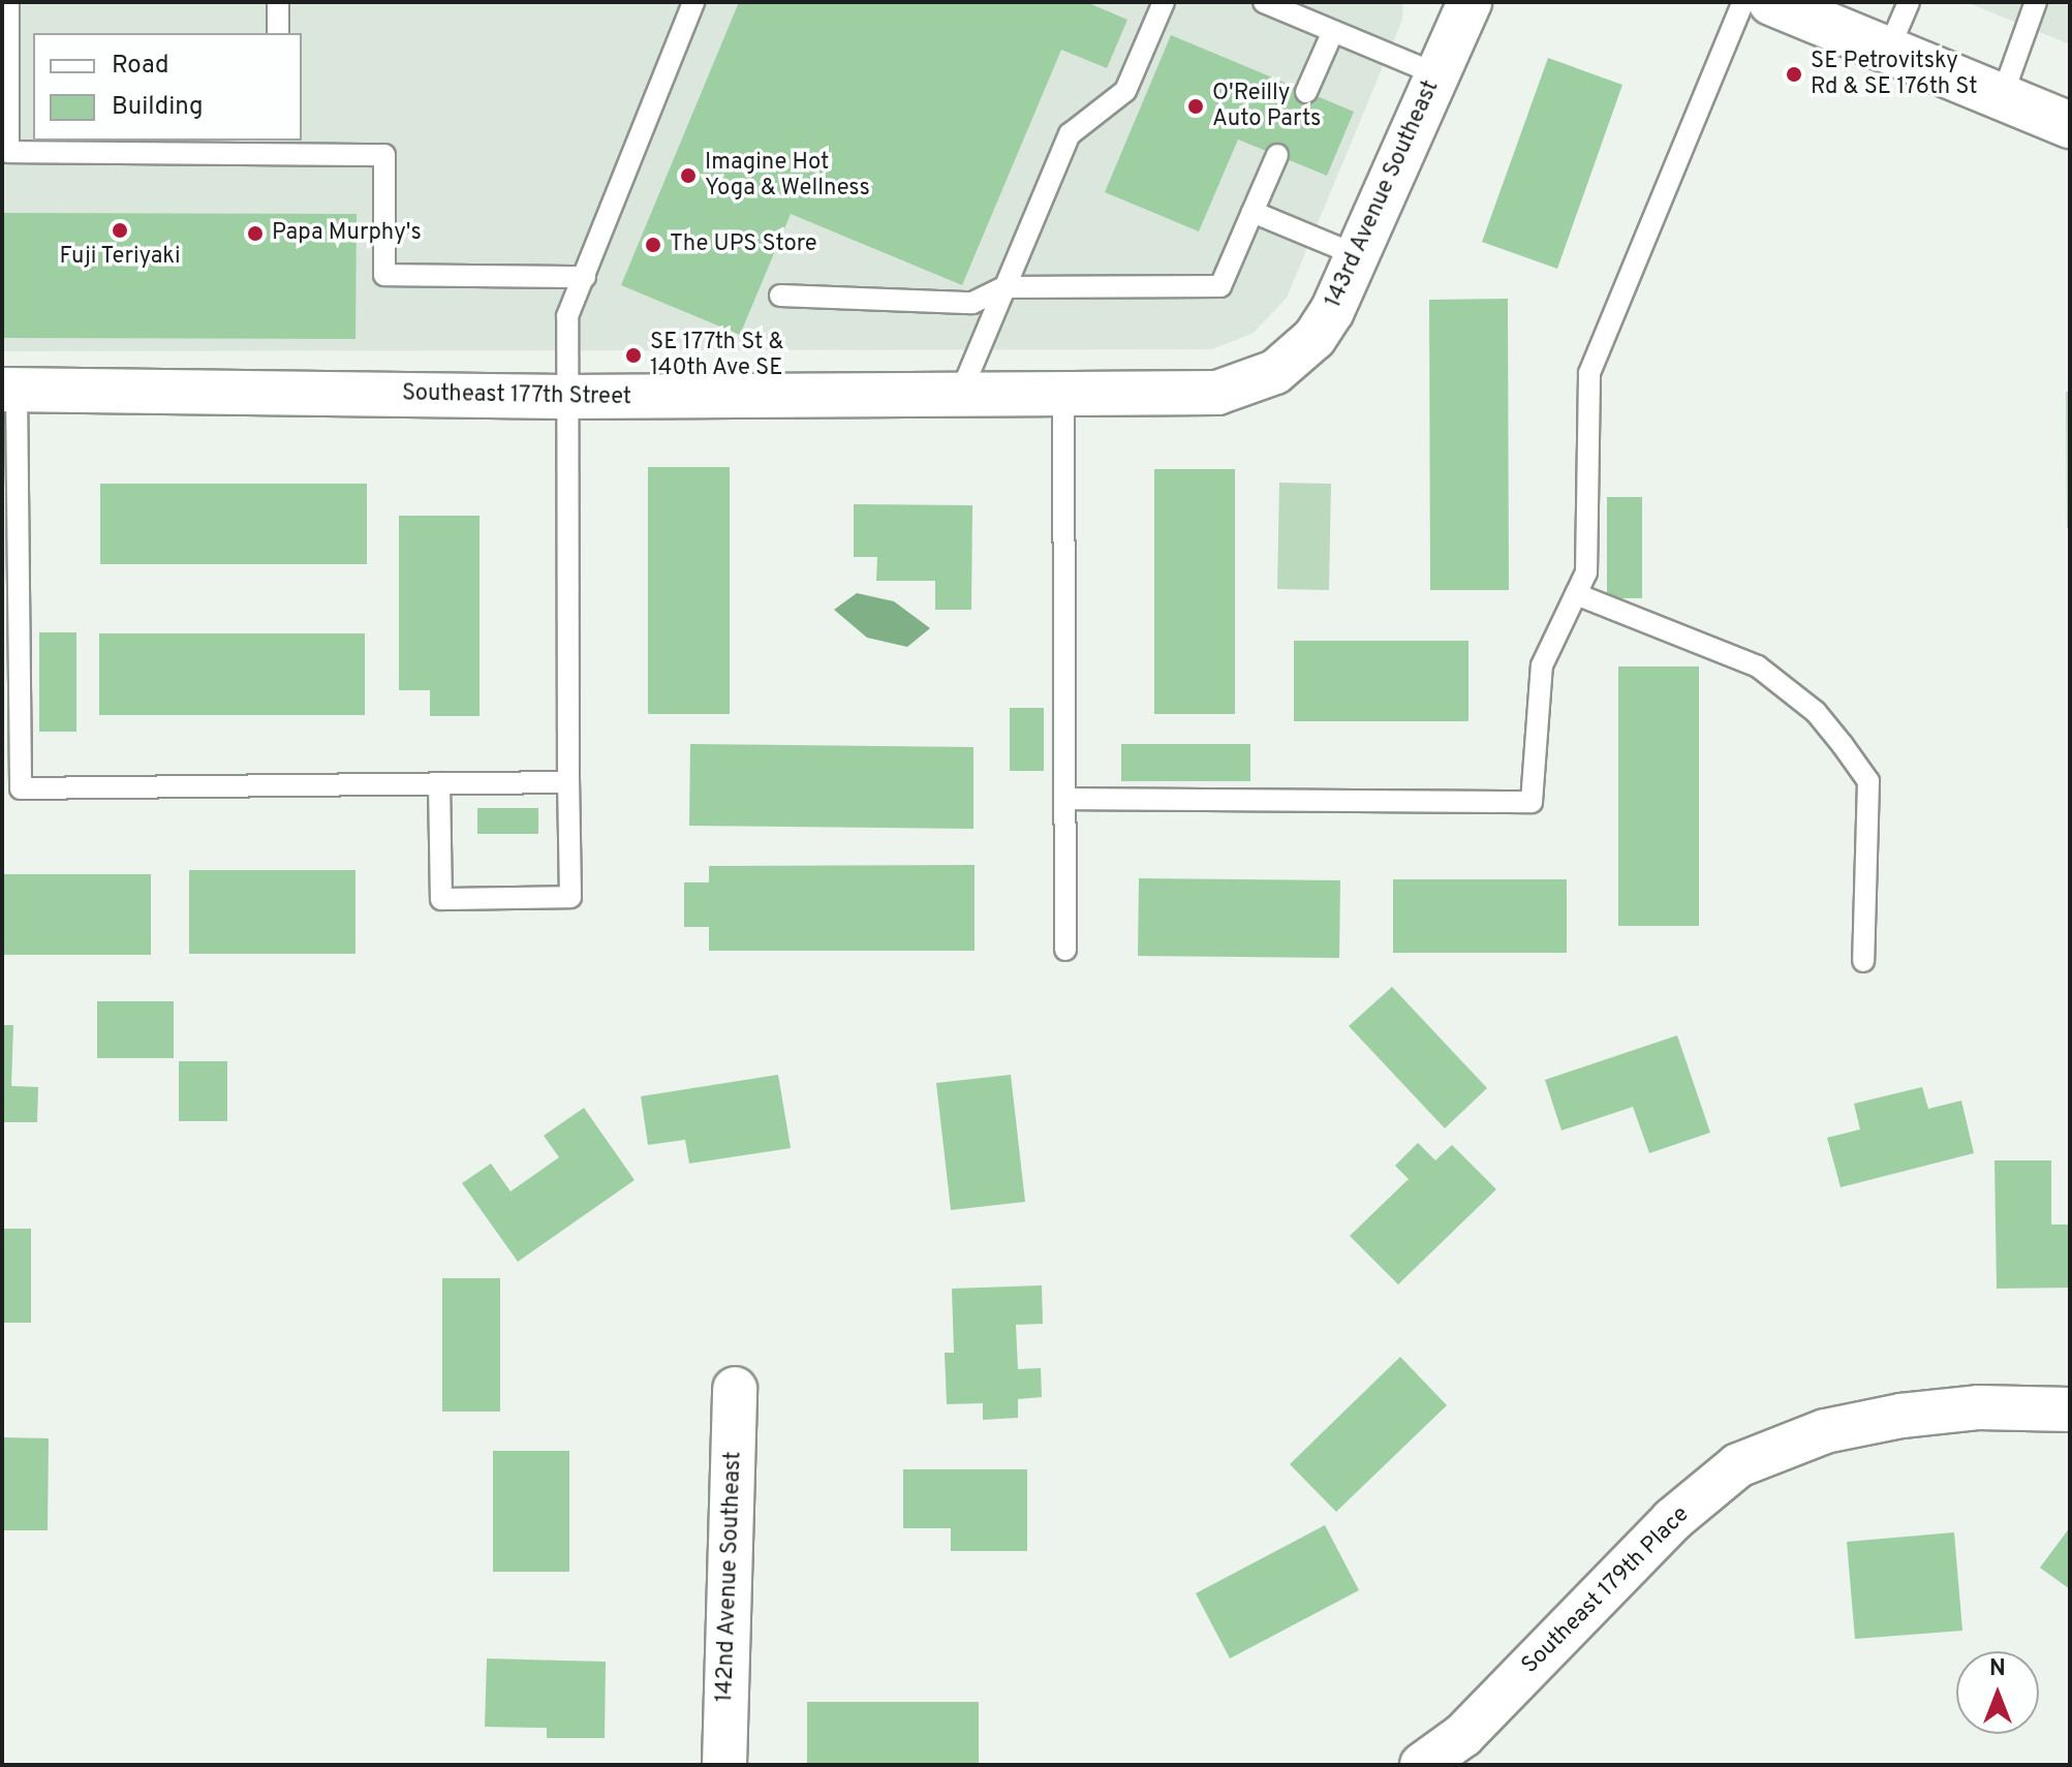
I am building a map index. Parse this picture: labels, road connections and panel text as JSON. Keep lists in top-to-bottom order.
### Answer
{
  "streets": {
    "street": [
      "143rd Avenue Southeast",
      "Southeast 177th Street",
      "142nd Avenue Southeast",
      "Southeast 179th Place"
    ]
  },
  "crossings": [
    ["143rd Avenue Southeast", "Southeast 177th Street"]
  ],
  "places": [
    "SE Petrovitsky Rd & SE 176th St",
    "O'Reilly Auto Parts",
    "Imagine Hot Yoga & Wellness",
    "Fuji Teriyaki",
    "Papa Murphy's",
    "The UPS Store",
    "SE 177th St & 140th Ave SE"
  ],
  "legend": ["Road", "Building"],
  "north": "top"
}
